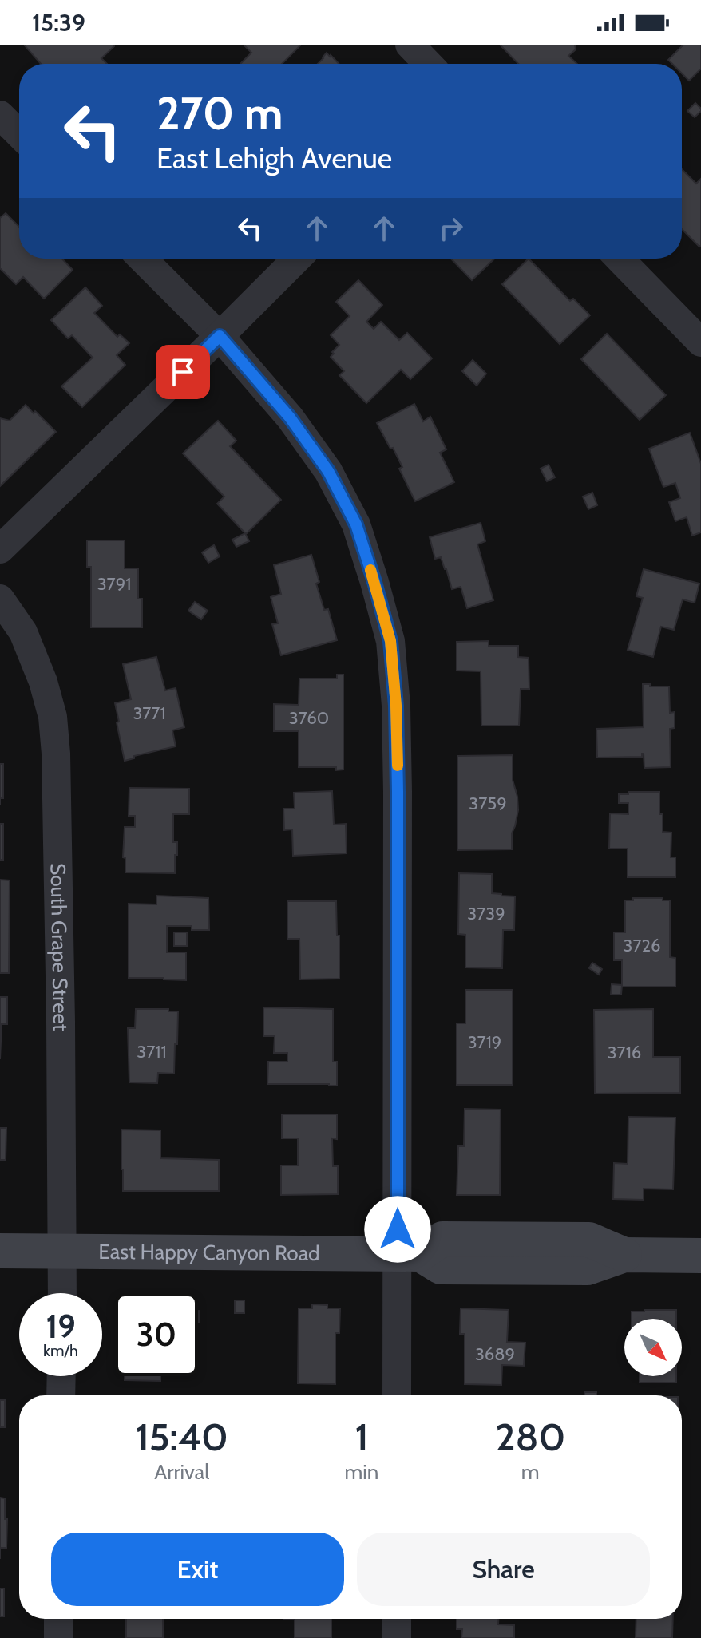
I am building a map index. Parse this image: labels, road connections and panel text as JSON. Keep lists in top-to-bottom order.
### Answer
{
  "streets": {
    "street": ["South Grape Street", "East Happy Canyon Road"]
  },
  "crossings": [
    ["South Grape Street", "East Happy Canyon Road"]
  ],
  "house_numbers": [
    "3791",
    "3771",
    "3760",
    "3759",
    "3739",
    "3726",
    "3719",
    "3711",
    "3716",
    "3689"
  ],
  "north": "bottom right",
  "page": {
    "status": "15:39",
    "turn": ["270 m", "East Lehigh Avenue"],
    "speed": "19 km/h",
    "limit": "30",
    "eta": [
      "15:40",
      "Arrival",
      "1",
      "min",
      "280",
      "m"
    ],
    "buttons": ["Exit", "Share"]
  }
}
